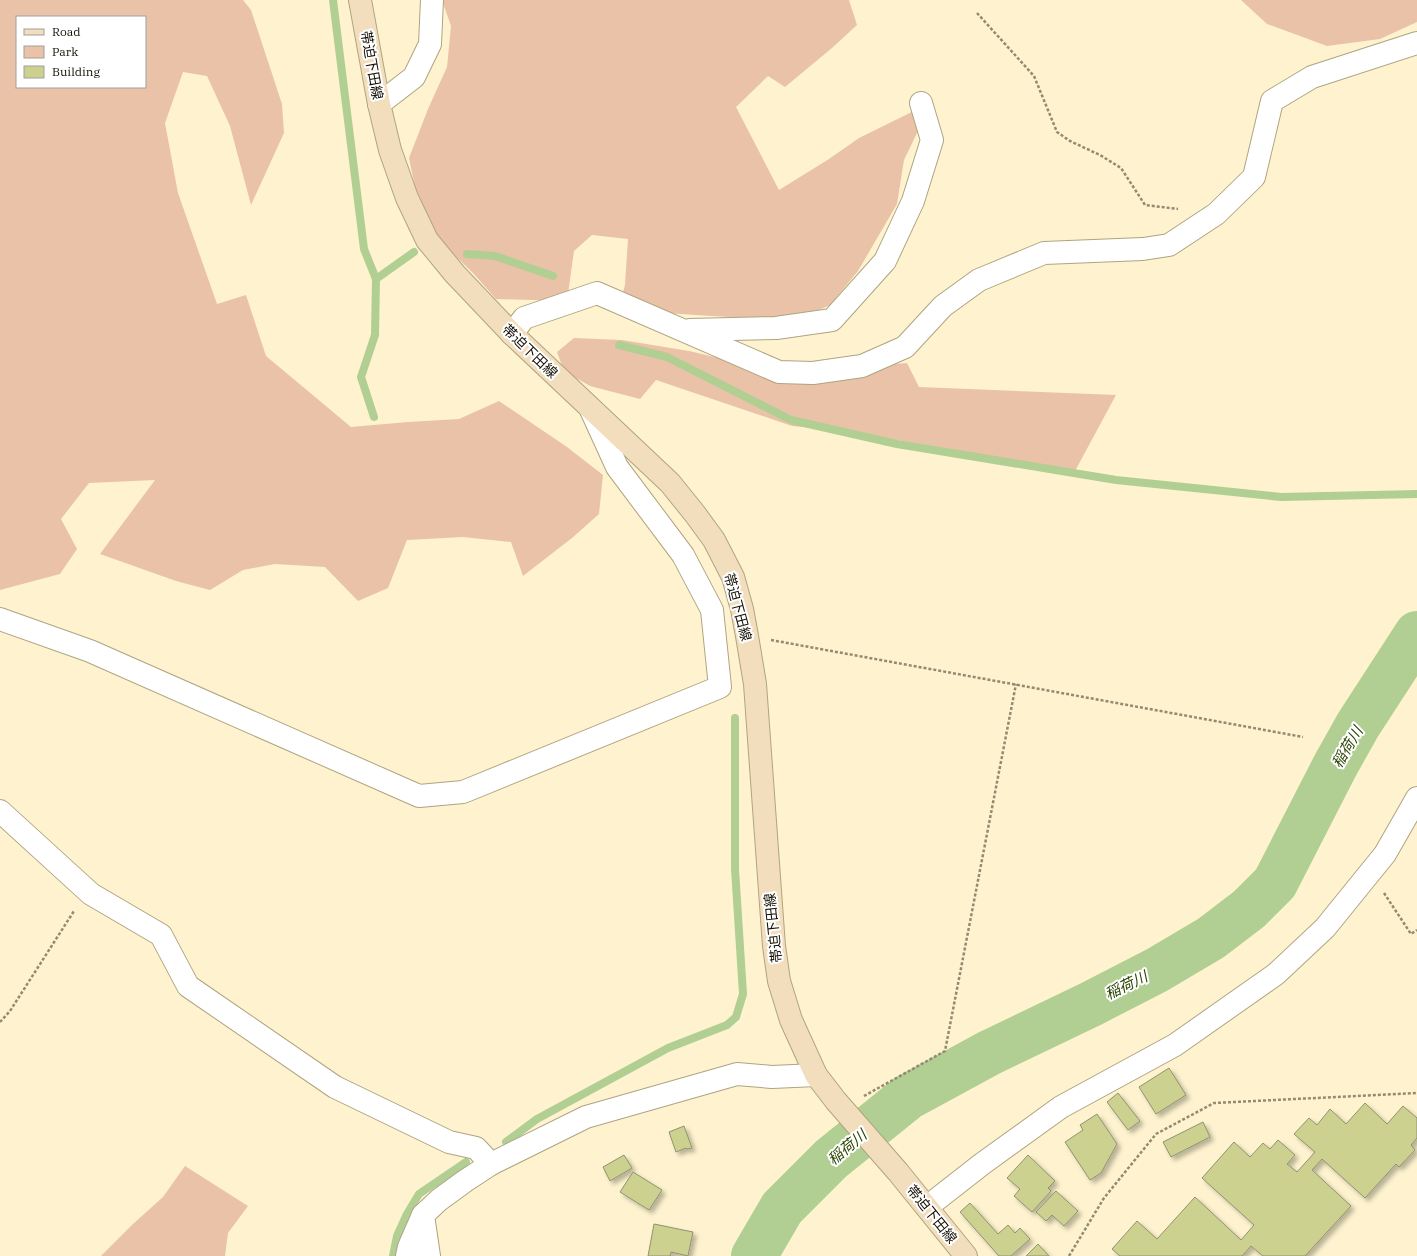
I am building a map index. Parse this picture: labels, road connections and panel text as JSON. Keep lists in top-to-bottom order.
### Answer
{
  "streets": {
    "main road": ["帯迫下田線"]
  },
  "water": ["稲荷川"],
  "legend": ["Road", "Park", "Building"]
}
